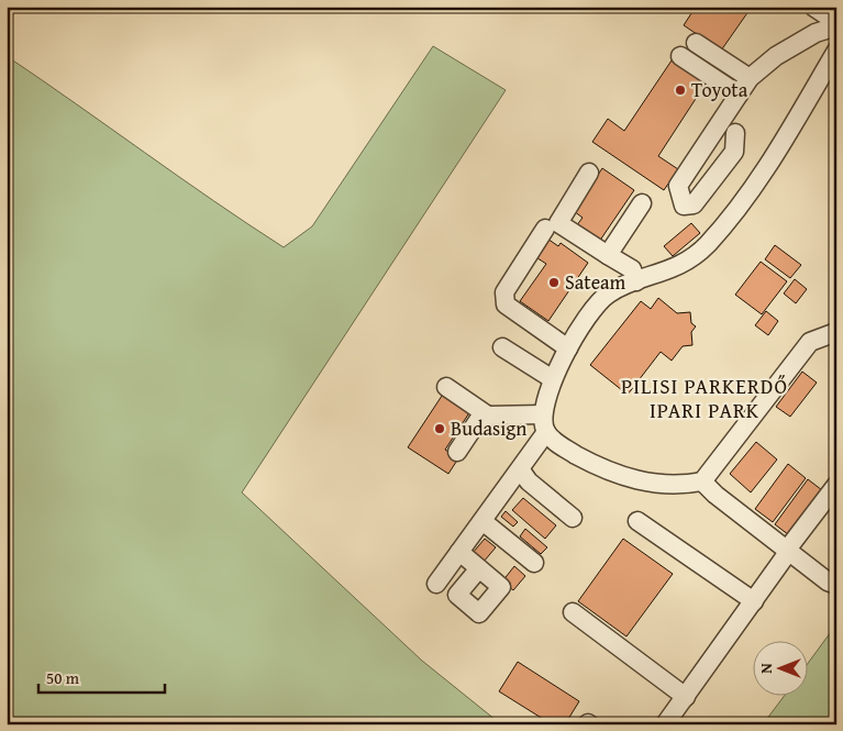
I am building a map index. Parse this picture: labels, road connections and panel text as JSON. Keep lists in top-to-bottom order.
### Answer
{
  "districts": ["PILISI PARKERDŐ IPARI PARK"],
  "places": ["Toyota", "Sateam", "Budasign"],
  "scale_bar": "50 m",
  "north": "left"
}
